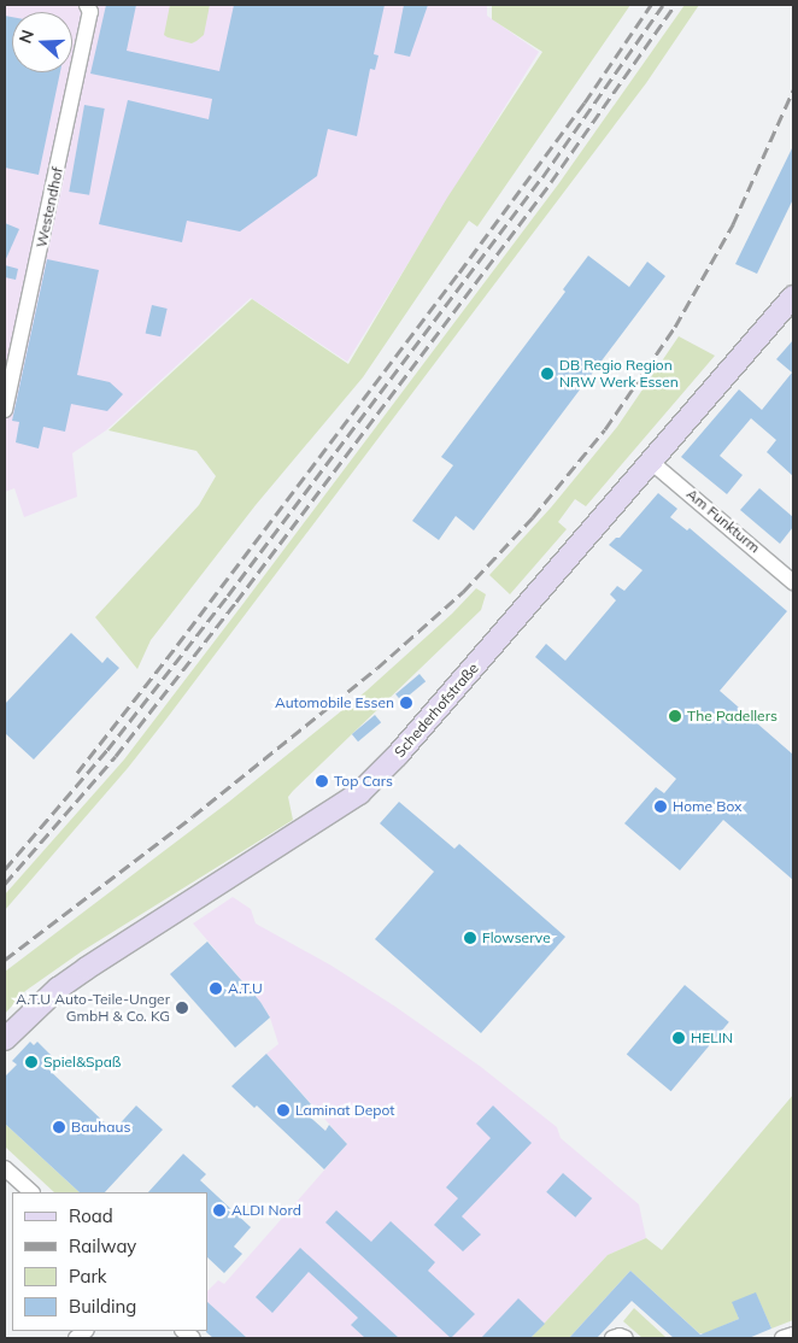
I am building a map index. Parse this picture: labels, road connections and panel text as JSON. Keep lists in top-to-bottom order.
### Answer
{
  "streets": {
    "street": ["Westendhof", "Am Funkturm", "Schederhofstraße"]
  },
  "crossings": [
    ["Am Funkturm", "Schederhofstraße"]
  ],
  "places": [
    "DB Regio Region NRW Werk Essen",
    "Automobile Essen",
    "The Padellers",
    "Top Cars",
    "Home Box",
    "Flowserve",
    "A.T.U",
    "A.T.U Auto-Teile-Unger GmbH & Co. KG",
    "HELIN",
    "Spiel&Spaß",
    "Laminat Depot",
    "Bauhaus",
    "ALDI Nord"
  ],
  "legend": [
    "Road",
    "Railway",
    "Park",
    "Building"
  ],
  "north": "left"
}
